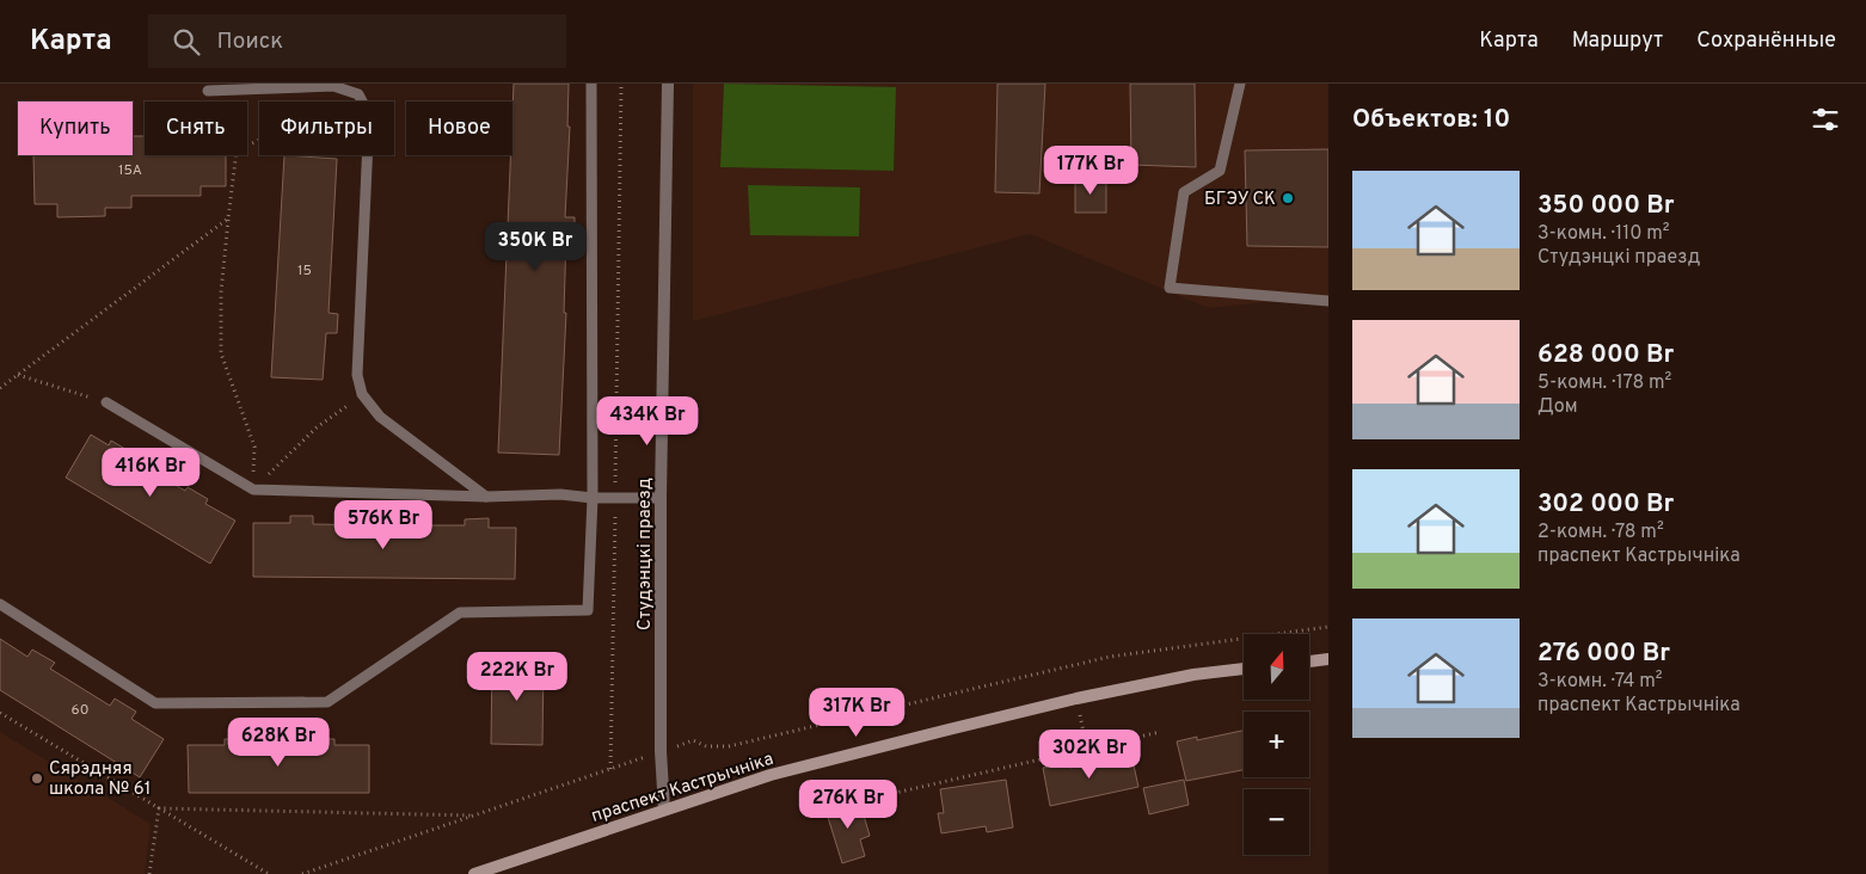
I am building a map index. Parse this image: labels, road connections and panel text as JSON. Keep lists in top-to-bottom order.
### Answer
{
  "streets": {
    "main road": ["праспект Кастрычніка"],
    "street": ["Студэнцкі праезд"]
  },
  "crossings": [
    ["Студэнцкі праезд", "праспект Кастрычніка"]
  ],
  "places": ["БГЭУ СК", "Сярэдняя школа № 61"],
  "house_numbers": ["15А", "15", "60"],
  "north": "top",
  "page": {
    "header": "Карта",
    "search": "Поиск",
    "nav": ["Карта", "Маршрут", "Сохранённые"],
    "heading": "Объектов: 10",
    "chip": [
      "Купить",
      "Снять",
      "Фильтры",
      "Новое"
    ],
    "price": [
      "177K Br",
      "350K Br",
      "434K Br",
      "416K Br",
      "576K Br",
      "222K Br",
      "317K Br",
      "628K Br",
      "302K Br",
      "276K Br"
    ],
    "list": [
      {
        "name": "350 000 Br",
        "note": "3-комн. · 110 m² · Студэнцкі праезд"
      },
      {
        "name": "628 000 Br",
        "note": "5-комн. · 178 m² · Дом"
      },
      {
        "name": "302 000 Br",
        "note": "2-комн. · 78 m² · праспект Кастрычніка"
      },
      {
        "name": "276 000 Br",
        "note": "3-комн. · 74 m² · праспект Кастрычніка"
      }
    ],
    "map_buttons": ["+", "−"]
  }
}
